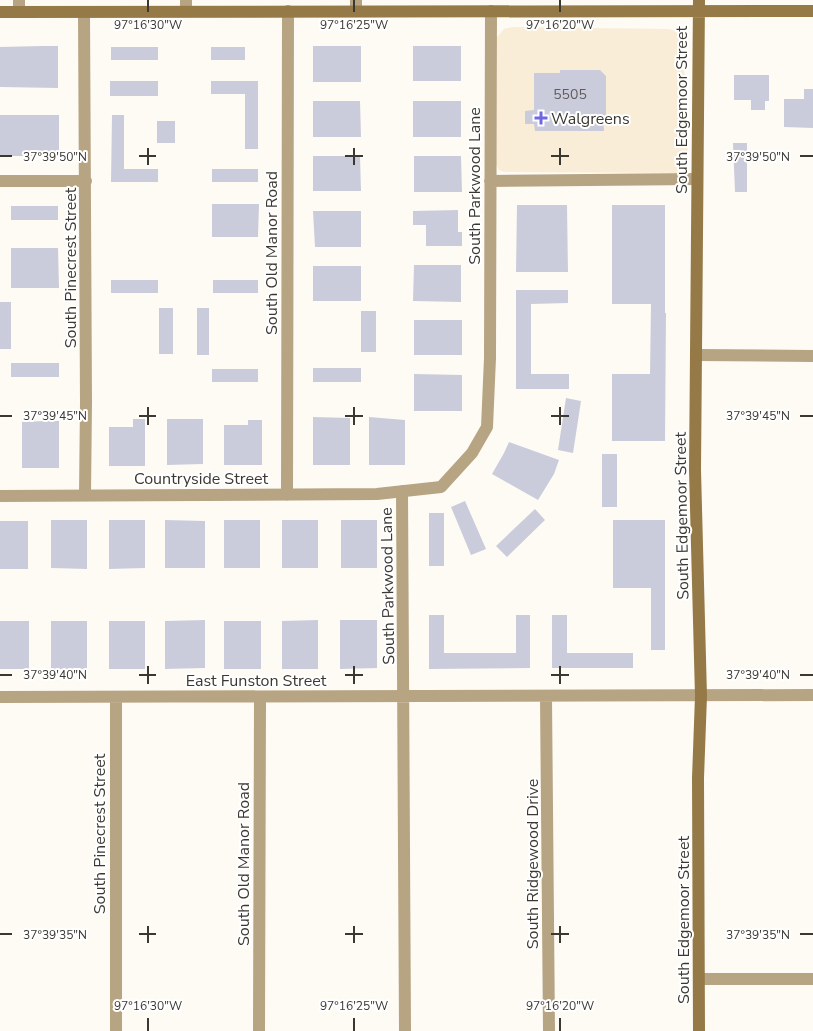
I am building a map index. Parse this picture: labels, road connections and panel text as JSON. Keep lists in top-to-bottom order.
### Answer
{
  "streets": {
    "street": [
      "South Edgemoor Street",
      "South Parkwood Lane",
      "South Old Manor Road",
      "South Pinecrest Street",
      "Countryside Street",
      "East Funston Street",
      "South Ridgewood Drive"
    ]
  },
  "crossings": [
    ["South Edgemoor Street", "East Funston Street"],
    ["South Parkwood Lane", "Countryside Street"],
    ["South Parkwood Lane", "East Funston Street"],
    ["South Old Manor Road", "Countryside Street"],
    ["South Old Manor Road", "East Funston Street"],
    ["South Pinecrest Street", "Countryside Street"],
    ["South Pinecrest Street", "East Funston Street"],
    ["East Funston Street", "South Ridgewood Drive"]
  ],
  "places": {
    "health": ["Walgreens"]
  },
  "house_numbers": ["5505"],
  "coordinates": [
    "97°16'30\"W",
    "97°16'25\"W",
    "97°16'20\"W",
    "37°39'50\"N",
    "37°39'45\"N",
    "37°39'40\"N",
    "37°39'35\"N"
  ]
}
